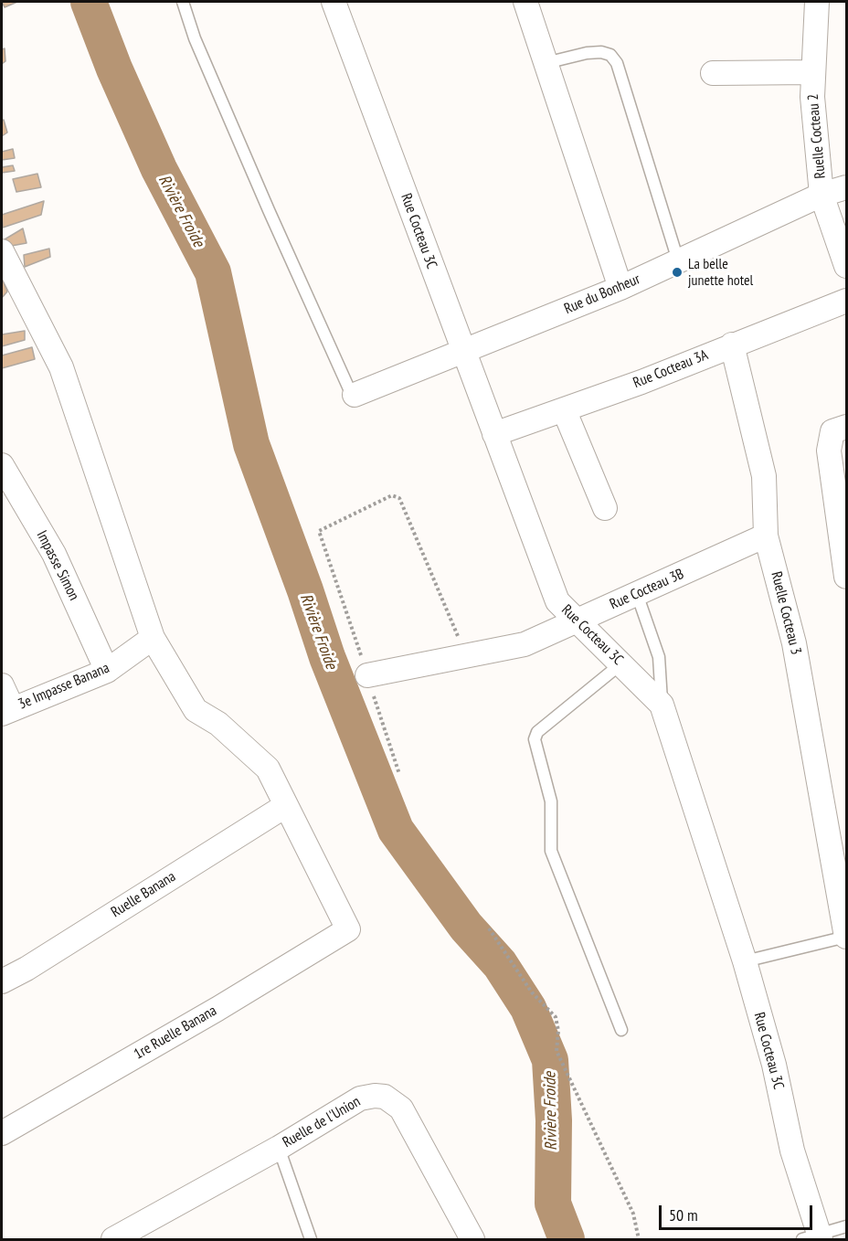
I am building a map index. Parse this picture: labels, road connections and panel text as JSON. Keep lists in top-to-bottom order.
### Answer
{
  "streets": {
    "street": [
      "Ruelle Cocteau 2",
      "Rue Cocteau 3C",
      "Rue du Bonheur",
      "Rue Cocteau 3A",
      "Impasse Simon",
      "Rue Cocteau 3B",
      "Ruelle Cocteau 3",
      "3e Impasse Banana",
      "Ruelle Banana",
      "1re Ruelle Banana",
      "Ruelle de l'Union"
    ]
  },
  "crossings": [
    ["Ruelle Cocteau 2", "Rue du Bonheur"],
    ["Rue Cocteau 3C", "Rue du Bonheur"],
    ["Rue Cocteau 3C", "Rue Cocteau 3A"],
    ["Rue Cocteau 3C", "Rue Cocteau 3B"],
    ["Rue Cocteau 3A", "Ruelle Cocteau 3"],
    ["Impasse Simon", "3e Impasse Banana"],
    ["Rue Cocteau 3B", "Ruelle Cocteau 3"],
    ["Ruelle Banana", "1re Ruelle Banana"]
  ],
  "water": ["Rivière Froide"],
  "places": ["La belle junette hotel"],
  "scale_bar": "50 m"
}
